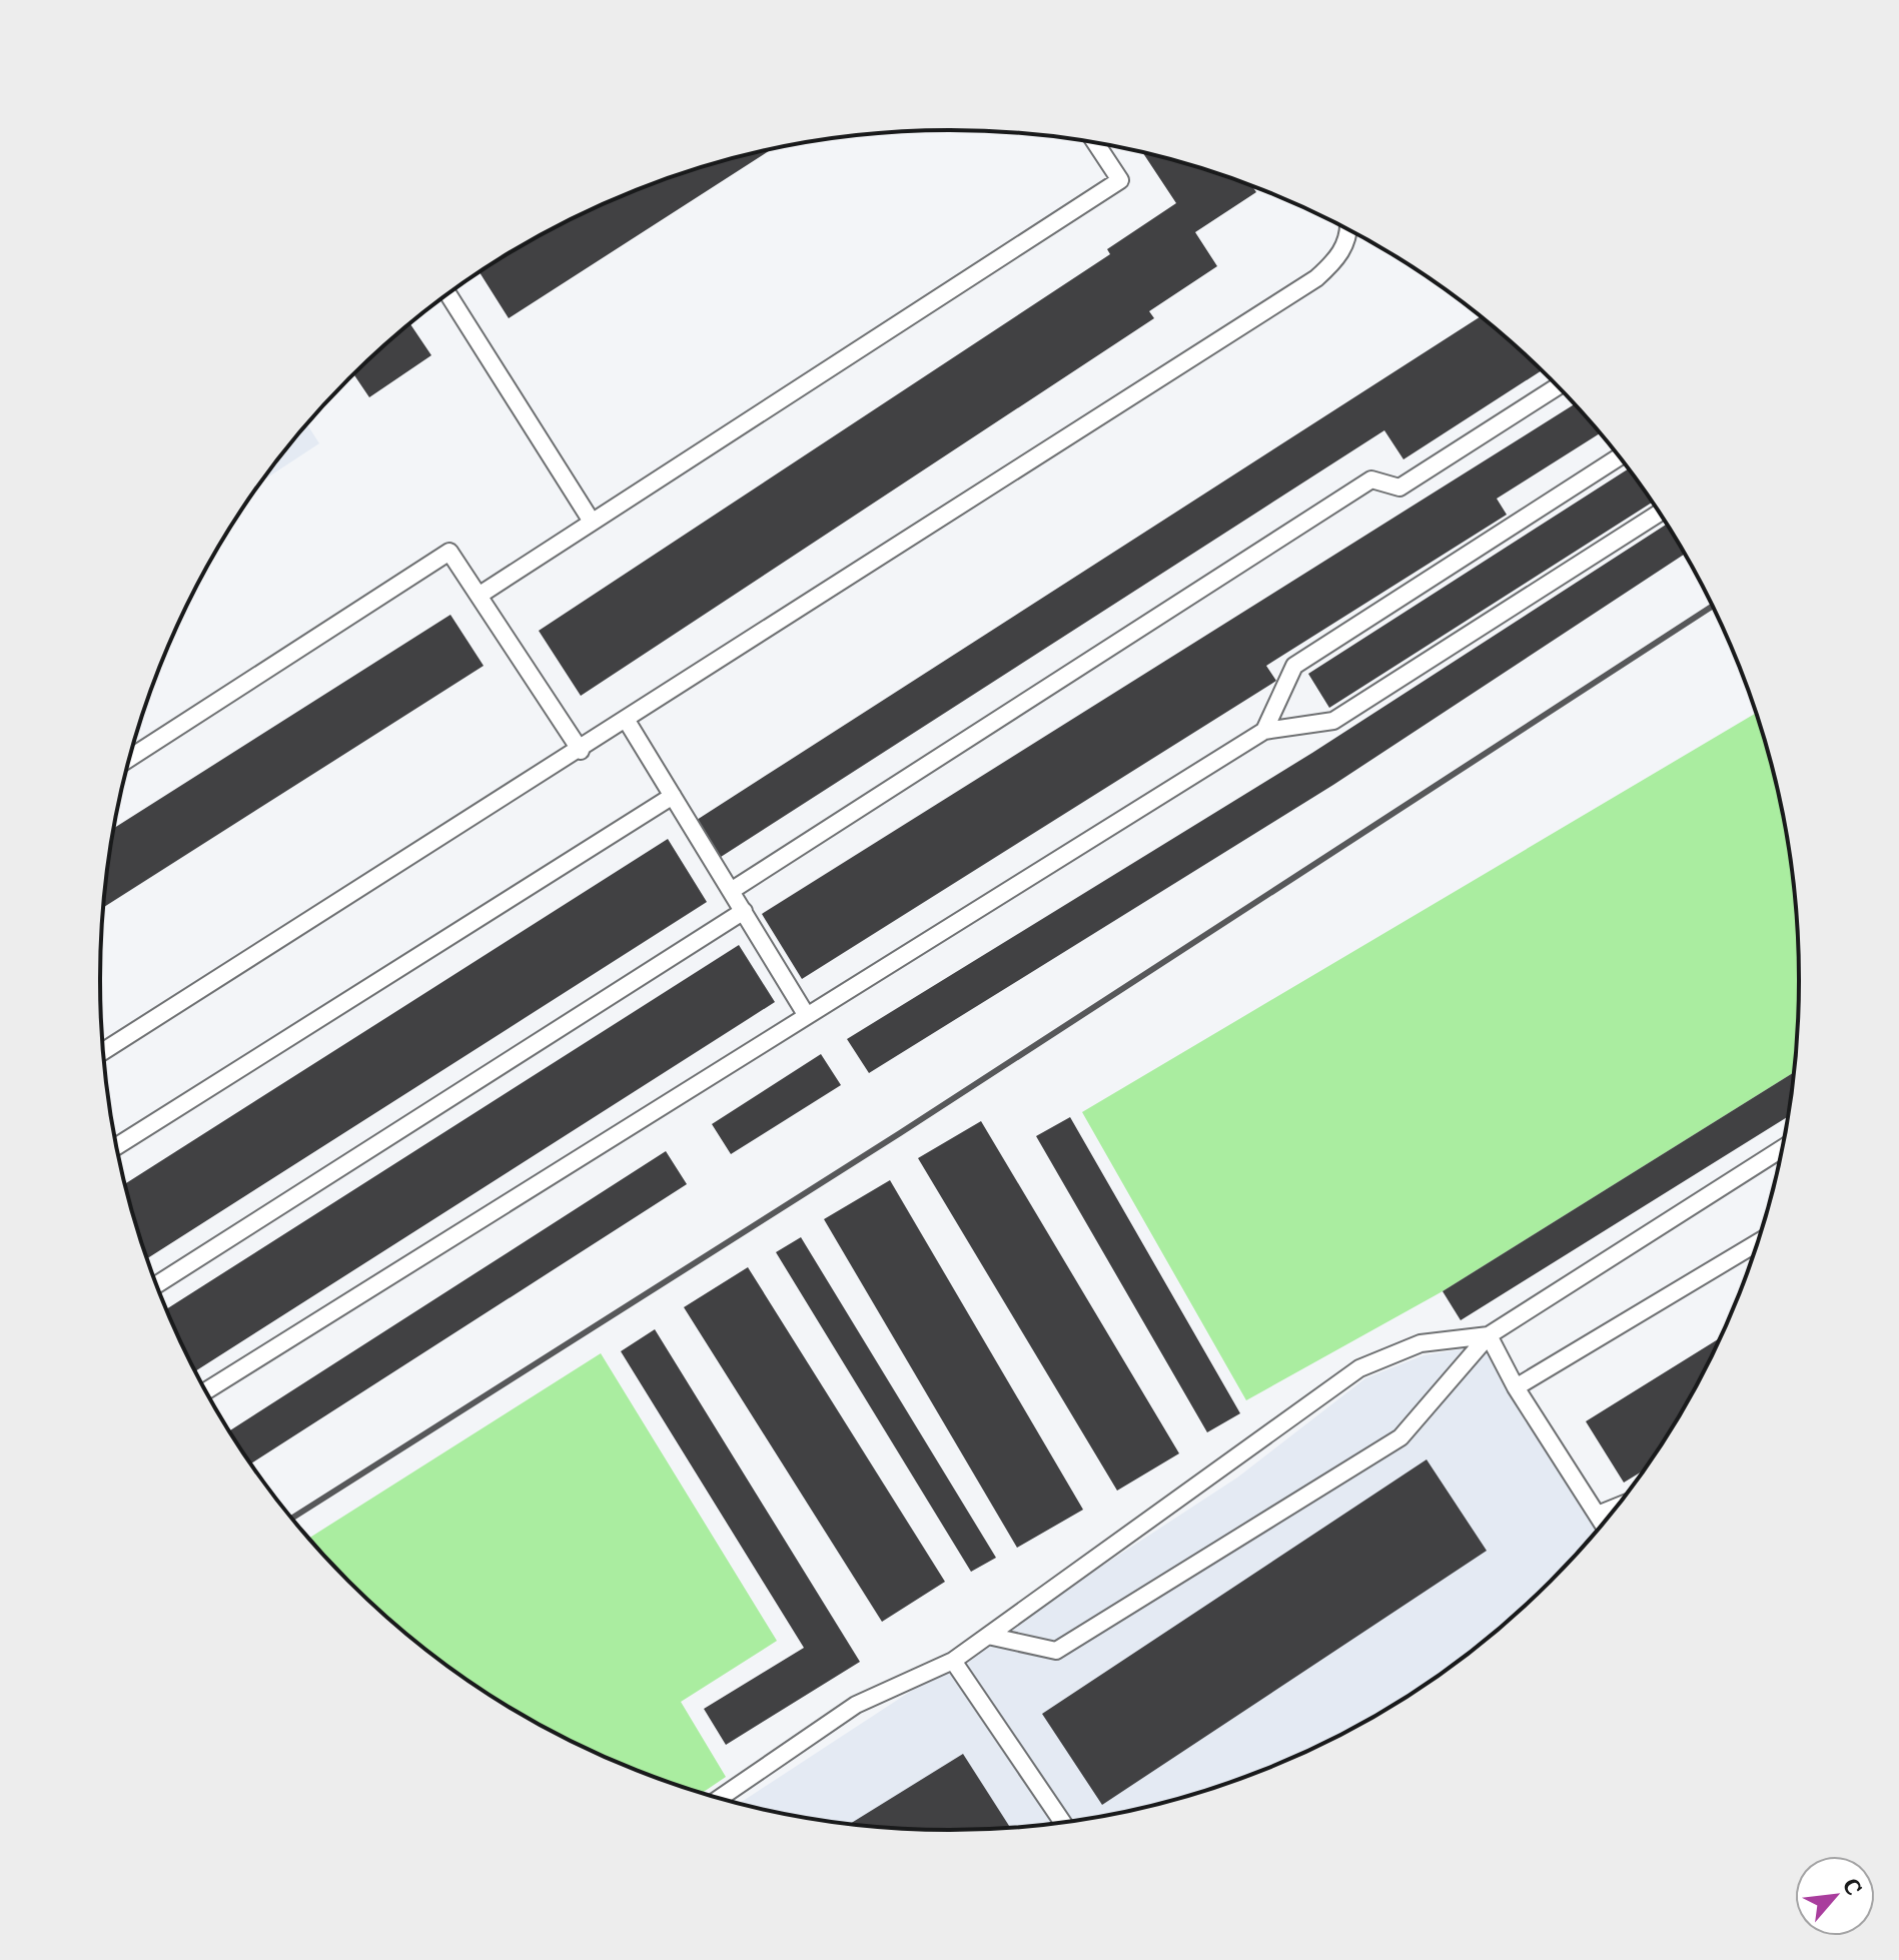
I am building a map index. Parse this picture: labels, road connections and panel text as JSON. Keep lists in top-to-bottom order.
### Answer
{
  "north": "top right"
}
